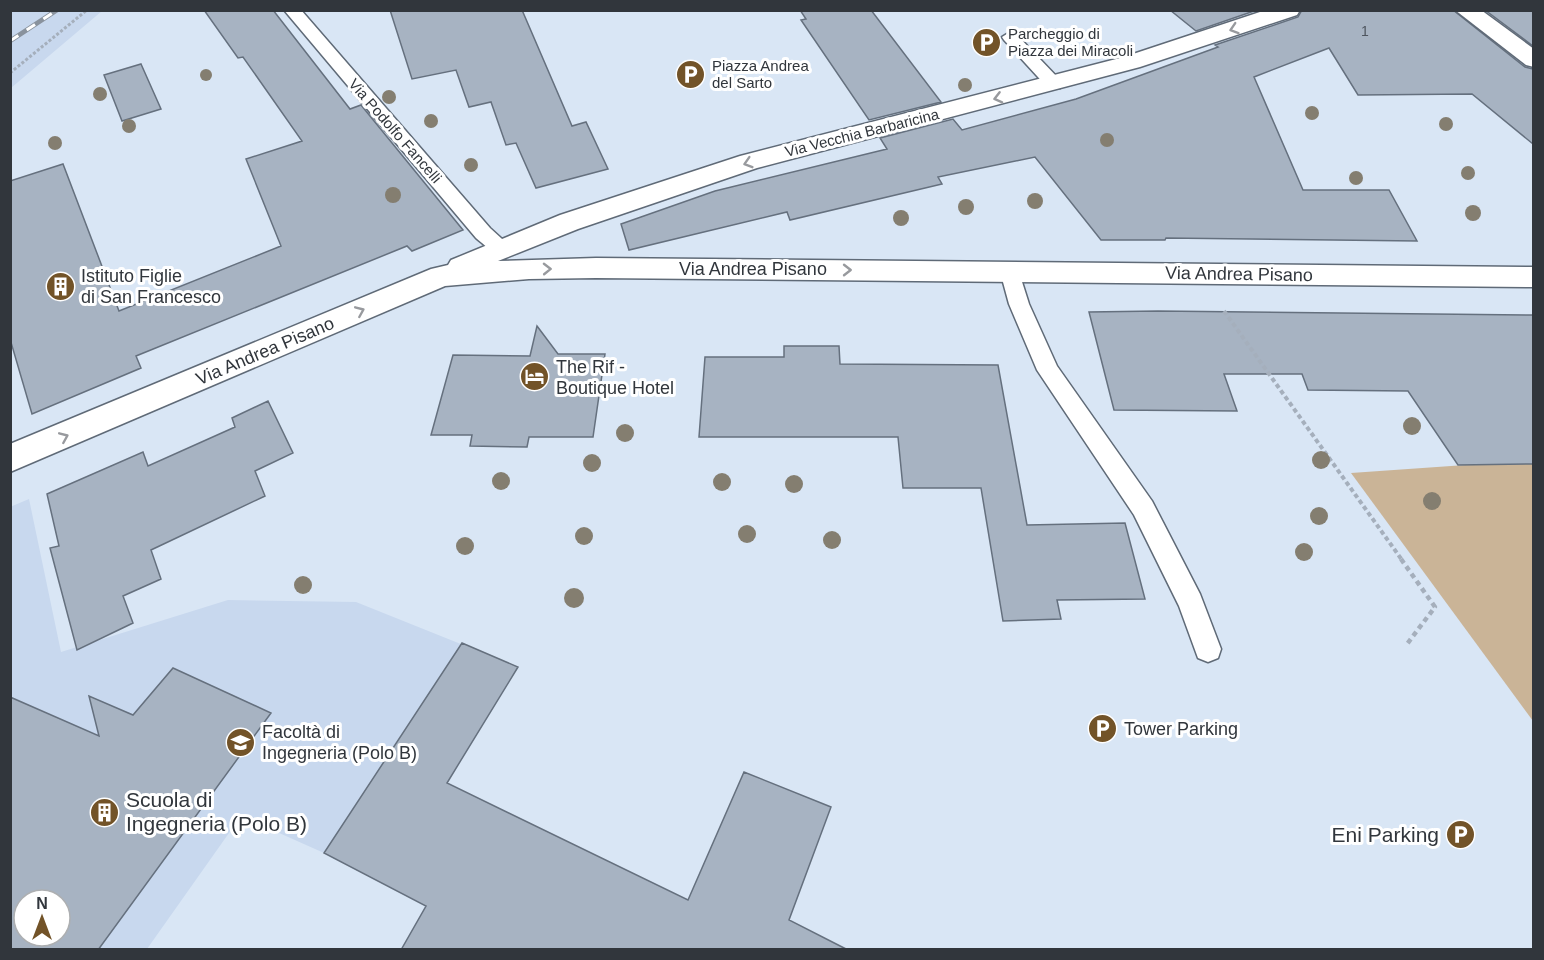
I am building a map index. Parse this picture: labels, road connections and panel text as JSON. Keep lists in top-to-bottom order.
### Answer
{
  "streets": {
    "street": ["Via Vecchia Barbaricina", "Via Andrea Pisano"],
    "lane": ["Via Podolfo Fancelli"]
  },
  "crossings": [
    ["Via Podolfo Fancelli", "Via Vecchia Barbaricina"],
    ["Via Vecchia Barbaricina", "Via Andrea Pisano"]
  ],
  "one_way": ["Via Vecchia Barbaricina", "Via Andrea Pisano"],
  "places": {
    "parking": [
      "Parcheggio di Piazza dei Miracoli",
      "Piazza Andrea del Sarto",
      "Tower Parking",
      "Eni Parking"
    ],
    "building": ["Istituto Figlie di San Francesco", "Scuola di Ingegneria (Polo B)"],
    "hotel": ["The Rif - Boutique Hotel"],
    "school or university": ["Facoltà di Ingegneria (Polo B)"]
  },
  "house_numbers": ["1"],
  "north": "top"
}
